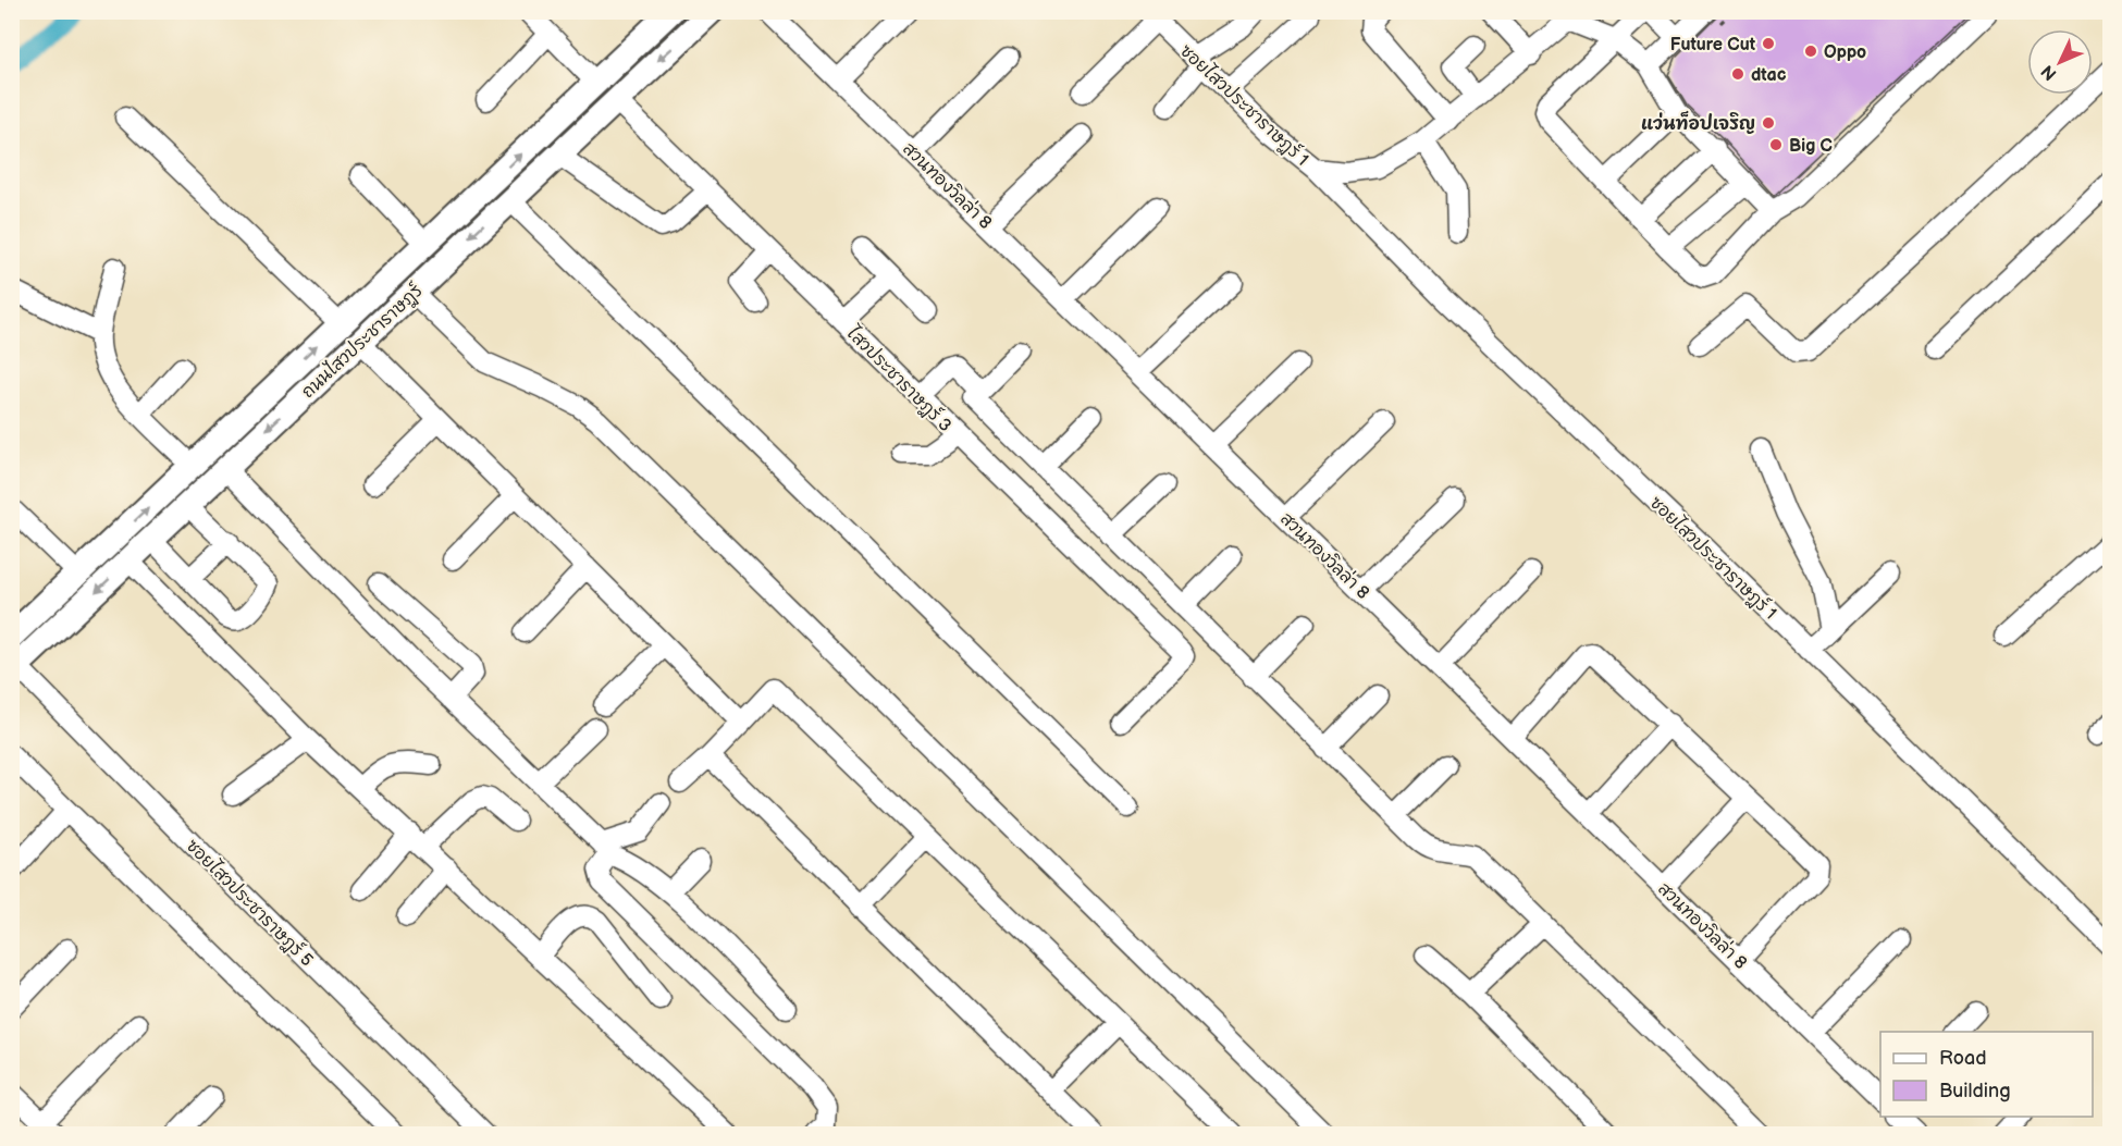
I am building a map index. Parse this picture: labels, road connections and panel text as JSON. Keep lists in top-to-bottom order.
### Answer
{
  "streets": {
    "main road": ["ถนนไสวประชาราษฎร์"],
    "street": [
      "ซอยไสวประชาราษฎร์ 1",
      "สวนทองวิลล่า 8",
      "ไสวประชาราษฎร์ 3",
      "ซอยไสวประชาราษฎร์ 5"
    ]
  },
  "crossings": [
    ["ถนนไสวประชาราษฎร์", "ไสวประชาราษฎร์ 3"],
    ["ถนนไสวประชาราษฎร์", "ซอยไสวประชาราษฎร์ 5"]
  ],
  "places": [
    "Future Cut",
    "Oppo",
    "dtac",
    "แว่นท็อปเจริญ",
    "Big C"
  ],
  "legend": ["Road", "Building"],
  "north": "bottom left"
}
